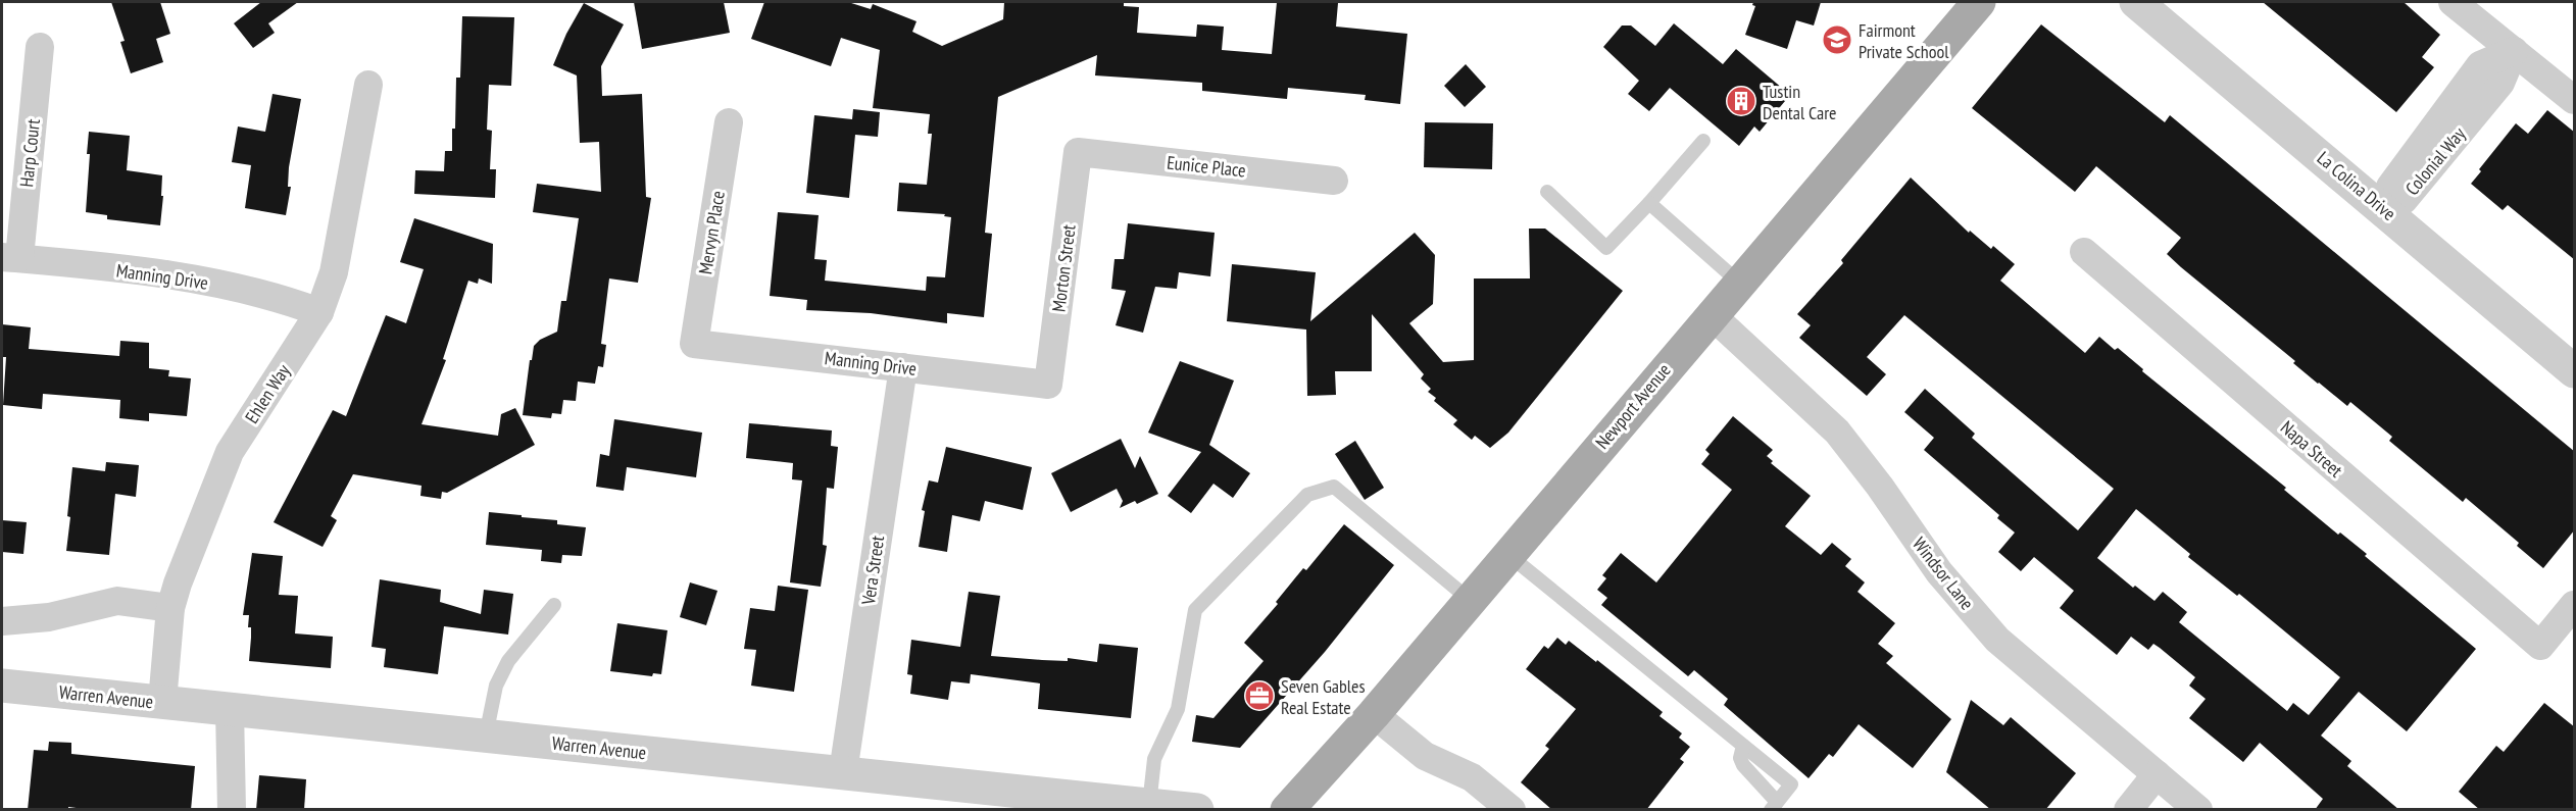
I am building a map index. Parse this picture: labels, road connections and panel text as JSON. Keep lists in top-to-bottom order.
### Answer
{
  "streets": {
    "main road": ["Newport Avenue"],
    "street": [
      "Harp Court",
      "Colonial Way",
      "Eunice Place",
      "La Colina Drive",
      "Mervyn Place",
      "Morton Street",
      "Manning Drive",
      "Ehlen Way",
      "Napa Street",
      "Vera Street",
      "Windsor Lane",
      "Warren Avenue"
    ]
  },
  "crossings": [
    ["Harp Court", "Manning Drive"],
    ["Colonial Way", "La Colina Drive"],
    ["Eunice Place", "Morton Street"],
    ["Mervyn Place", "Manning Drive"],
    ["Morton Street", "Manning Drive"],
    ["Manning Drive", "Ehlen Way"],
    ["Manning Drive", "Vera Street"],
    ["Ehlen Way", "Warren Avenue"],
    ["Newport Avenue", "Windsor Lane"],
    ["Vera Street", "Warren Avenue"]
  ],
  "places": {
    "school or university": ["Fairmont Private School"],
    "building": ["Tustin Dental Care"],
    "office": ["Seven Gables Real Estate"]
  }
}
